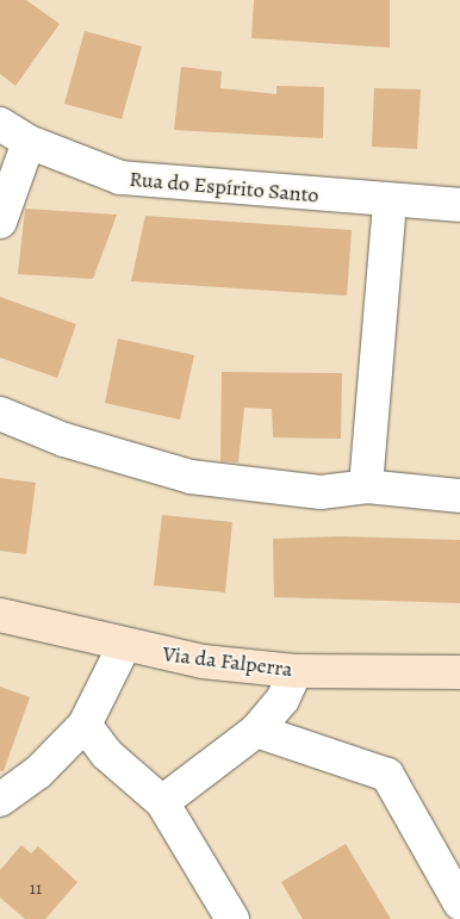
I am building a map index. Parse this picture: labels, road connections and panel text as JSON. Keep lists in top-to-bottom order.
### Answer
{
  "streets": {
    "main road": ["Via da Falperra"],
    "street": ["Rua do Espírito Santo"]
  },
  "house_numbers": ["11"]
}
